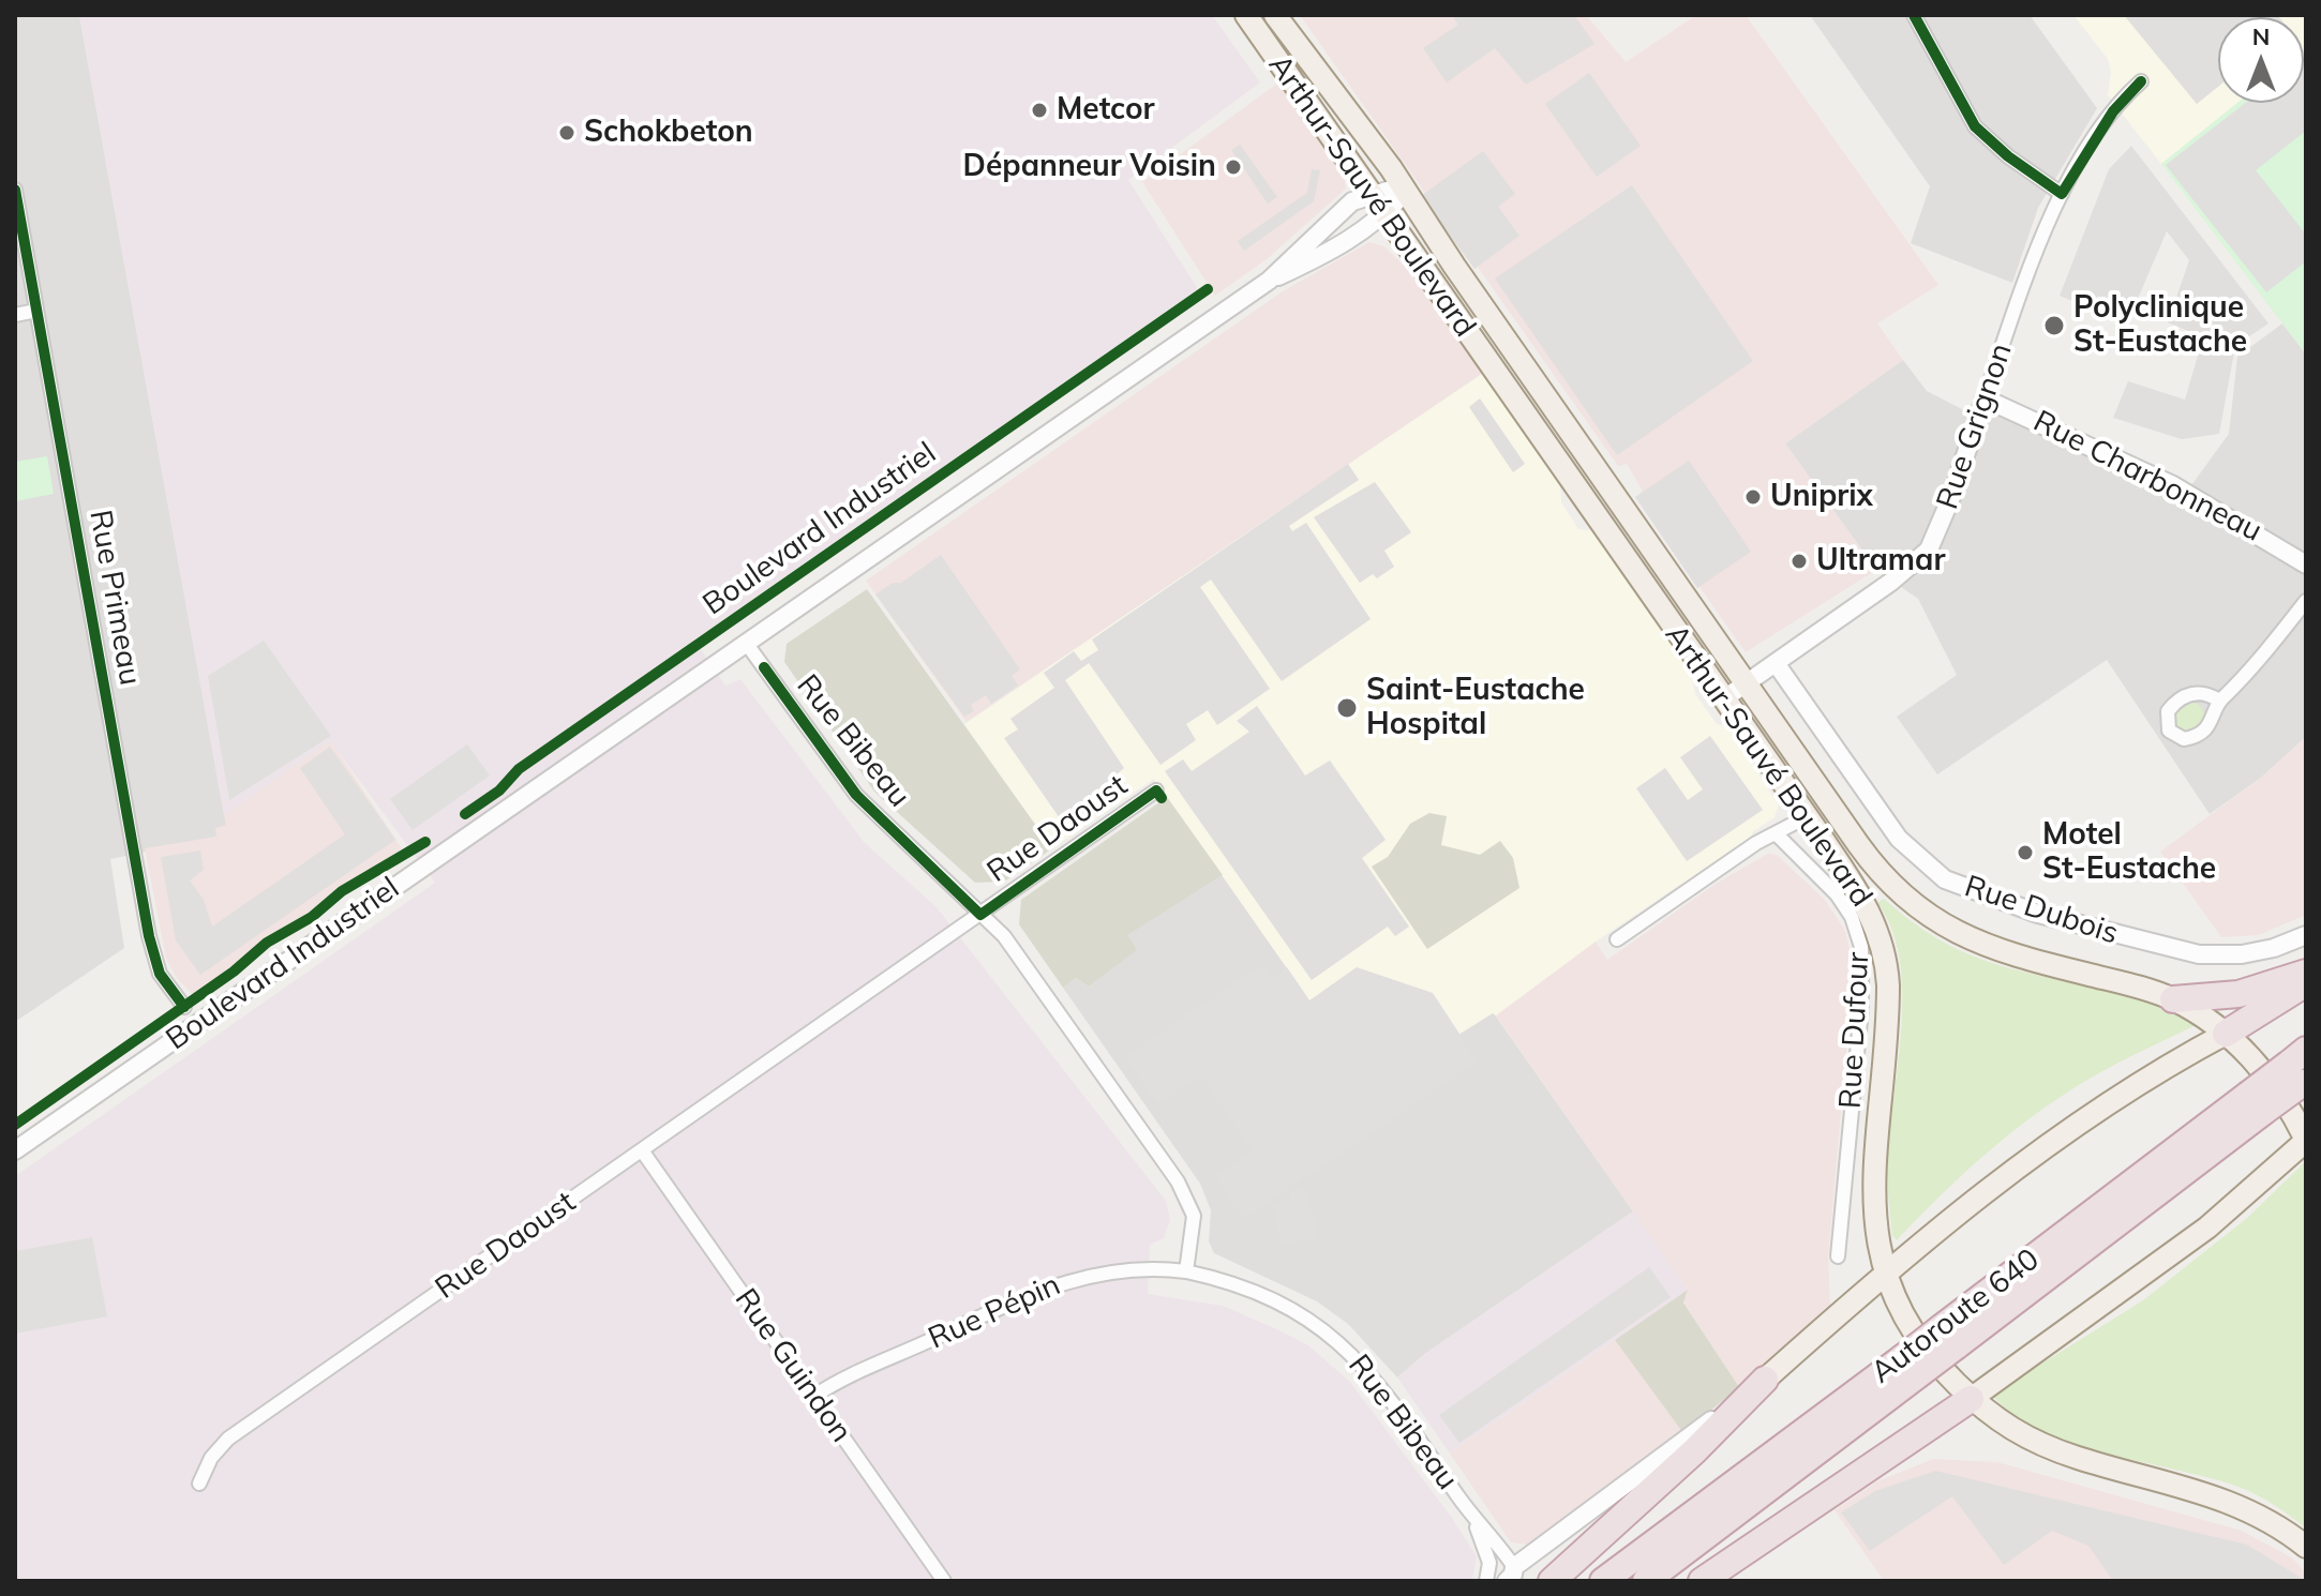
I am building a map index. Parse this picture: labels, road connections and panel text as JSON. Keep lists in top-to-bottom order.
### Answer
{
  "streets": {
    "highway": ["Autoroute 640"],
    "main road": ["Arthur-Sauvé Boulevard"],
    "street": [
      "Rue Grignon",
      "Rue Charbonneau",
      "Boulevard Industriel",
      "Rue Primeau",
      "Rue Bibeau",
      "Rue Daoust",
      "Rue Dubois",
      "Rue Dufour",
      "Rue Pépin",
      "Rue Guindon"
    ]
  },
  "crossings": [
    ["Arthur-Sauvé Boulevard", "Rue Grignon"],
    ["Arthur-Sauvé Boulevard", "Boulevard Industriel"],
    ["Rue Grignon", "Rue Charbonneau"],
    ["Rue Grignon", "Rue Dubois"],
    ["Boulevard Industriel", "Rue Bibeau"],
    ["Rue Bibeau", "Rue Daoust"],
    ["Rue Bibeau", "Rue Pépin"],
    ["Rue Daoust", "Rue Guindon"],
    ["Rue Pépin", "Rue Guindon"]
  ],
  "places": [
    "Metcor",
    "Schokbeton",
    "Dépanneur Voisin",
    "Polyclinique St-Eustache",
    "Uniprix",
    "Ultramar",
    "Saint-Eustache Hospital",
    "Motel St-Eustache"
  ],
  "north": "top"
}
